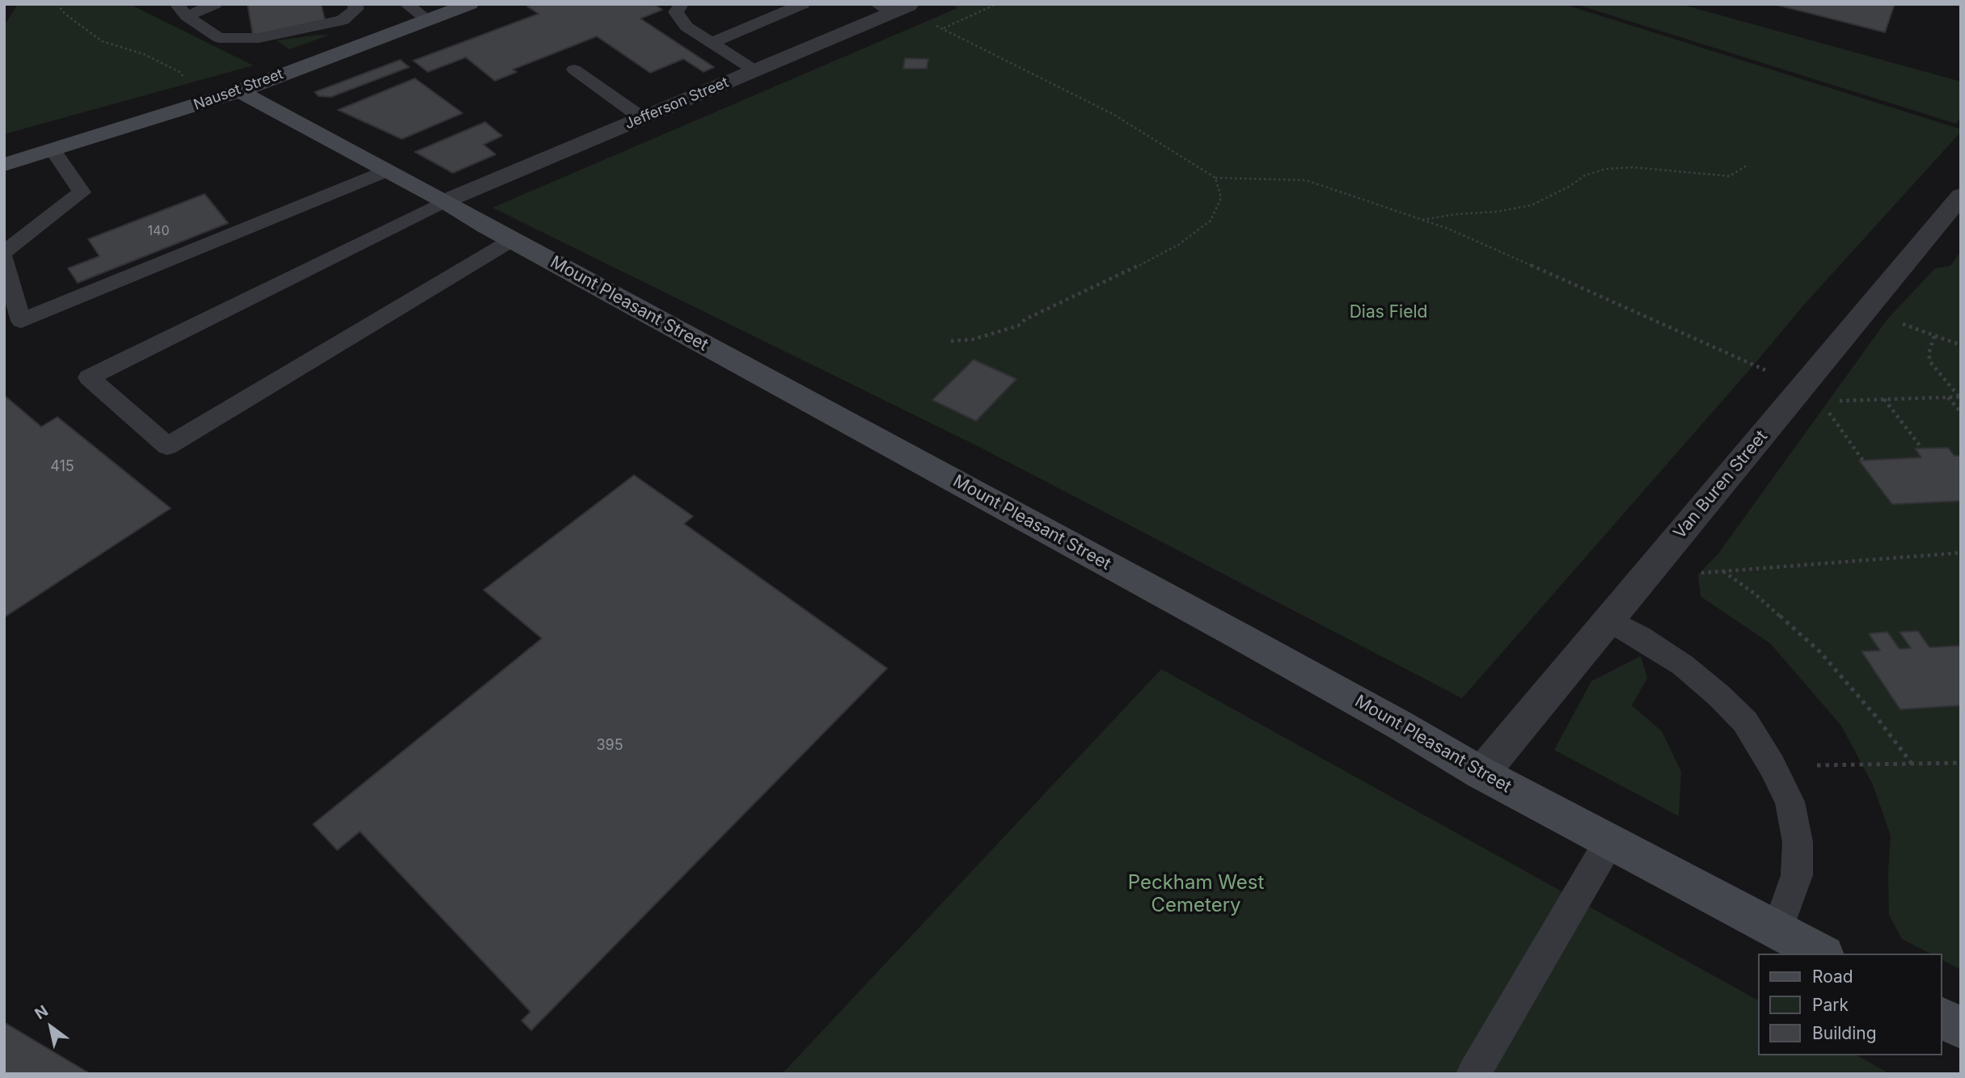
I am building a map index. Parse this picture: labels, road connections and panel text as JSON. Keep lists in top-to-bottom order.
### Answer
{
  "streets": {
    "main road": ["Nauset Street", "Mount Pleasant Street"],
    "street": ["Jefferson Street", "Van Buren Street"]
  },
  "crossings": [
    ["Nauset Street", "Mount Pleasant Street"],
    ["Jefferson Street", "Mount Pleasant Street"],
    ["Mount Pleasant Street", "Van Buren Street"]
  ],
  "parks": ["Dias Field", "Peckham West Cemetery"],
  "house_numbers": ["140", "415", "395"],
  "legend": ["Road", "Park", "Building"],
  "north": "top left"
}
